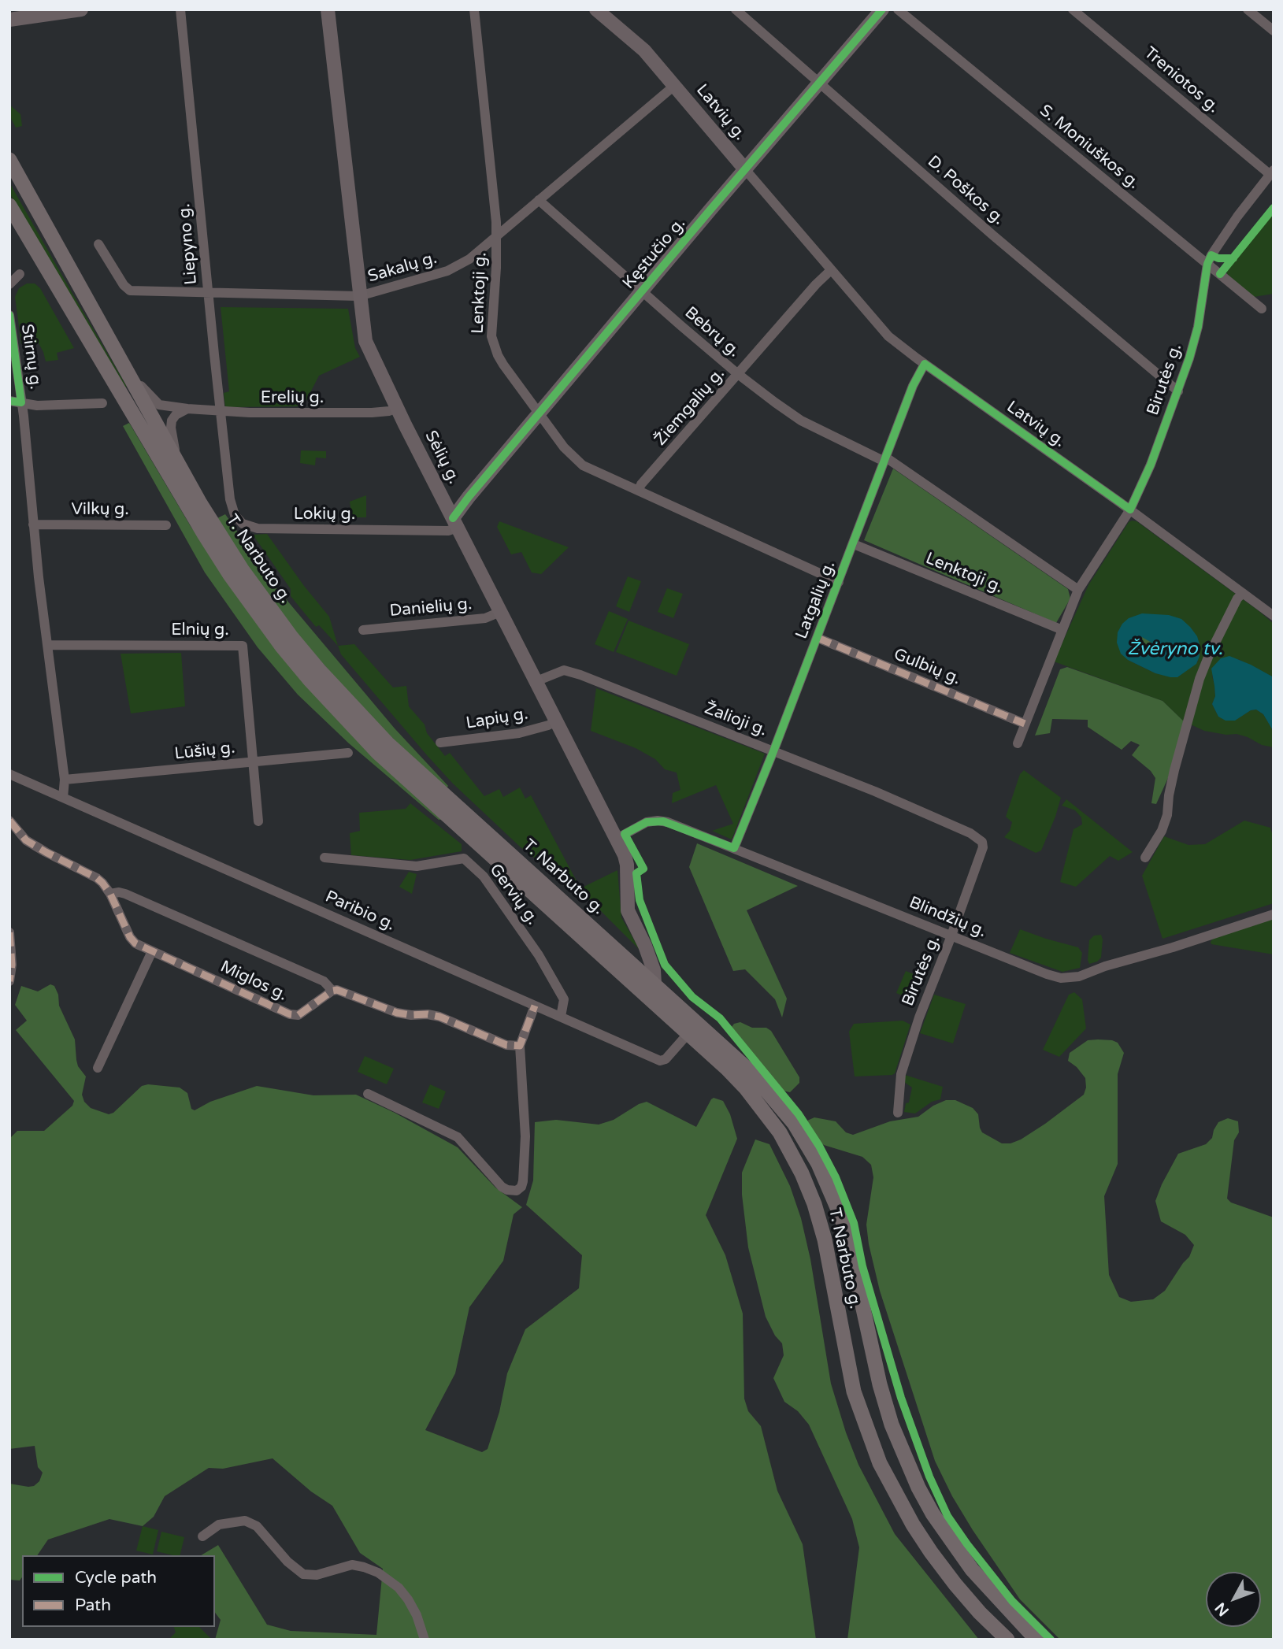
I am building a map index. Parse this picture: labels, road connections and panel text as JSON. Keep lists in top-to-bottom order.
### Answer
{
  "streets": {
    "main road": [
      "Latvių g.",
      "Kęstučio g.",
      "Sėlių g.",
      "T. Narbuto g."
    ],
    "street": [
      "Treniotos g.",
      "S. Moniuškos g.",
      "D. Poškos g.",
      "Liepyno g.",
      "Sakalų g.",
      "Lenktoji g.",
      "Bebrų g.",
      "Stirnų g.",
      "Birutės g.",
      "Erelių g.",
      "Žiemgalių g.",
      "Vilkų g.",
      "Lokių g.",
      "Latgalių g.",
      "Danielių g.",
      "Elnių g.",
      "Gulbių g.",
      "Lapių g.",
      "Žalioji g.",
      "Lūšių g.",
      "Gervių g.",
      "Paribio g.",
      "Blindžių g.",
      "Miglos g."
    ]
  },
  "crossings": [
    ["Treniotos g.", "Birutės g."],
    ["Latvių g.", "Kęstučio g."],
    ["Latvių g.", "Sakalų g."],
    ["Latvių g.", "Birutės g."],
    ["Latvių g.", "Žiemgalių g."],
    ["Latvių g.", "Latgalių g."],
    ["S. Moniuškos g.", "Birutės g."],
    ["D. Poškos g.", "Kęstučio g."],
    ["D. Poškos g.", "Birutės g."],
    ["Liepyno g.", "Sakalų g."],
    ["Liepyno g.", "Erelių g."],
    ["Liepyno g.", "Lokių g."],
    ["Kęstučio g.", "Lenktoji g."],
    ["Kęstučio g.", "Bebrų g."],
    ["Kęstučio g.", "Sėlių g."],
    ["Kęstučio g.", "Lokių g."],
    ["Sakalų g.", "Lenktoji g."],
    ["Sakalų g.", "Bebrų g."],
    ["Sakalų g.", "Sėlių g."],
    ["Lenktoji g.", "Birutės g."],
    ["Lenktoji g.", "Žiemgalių g."],
    ["Lenktoji g.", "Latgalių g."],
    ["Bebrų g.", "Birutės g."],
    ["Bebrų g.", "Žiemgalių g."],
    ["Bebrų g.", "Latgalių g."],
    ["Stirnų g.", "Vilkų g."],
    ["Stirnų g.", "Elnių g."],
    ["Stirnų g.", "Lūšių g."],
    ["Stirnų g.", "Paribio g."],
    ["Birutės g.", "Gulbių g."],
    ["Birutės g.", "Žalioji g."],
    ["Birutės g.", "Blindžių g."],
    ["Erelių g.", "Sėlių g."],
    ["Erelių g.", "T. Narbuto g."],
    ["Sėlių g.", "Lokių g."],
    ["Sėlių g.", "T. Narbuto g."],
    ["Sėlių g.", "Danielių g."],
    ["Sėlių g.", "Lapių g."],
    ["Sėlių g.", "Žalioji g."],
    ["Sėlių g.", "Blindžių g."],
    ["T. Narbuto g.", "Paribio g."],
    ["Latgalių g.", "Gulbių g."],
    ["Latgalių g.", "Žalioji g."],
    ["Latgalių g.", "Blindžių g."],
    ["Elnių g.", "Lūšių g."],
    ["Gervių g.", "Paribio g."]
  ],
  "water": ["Žvėryno tv."],
  "legend": ["Cycle path", "Path"],
  "north": "bottom left"
}
